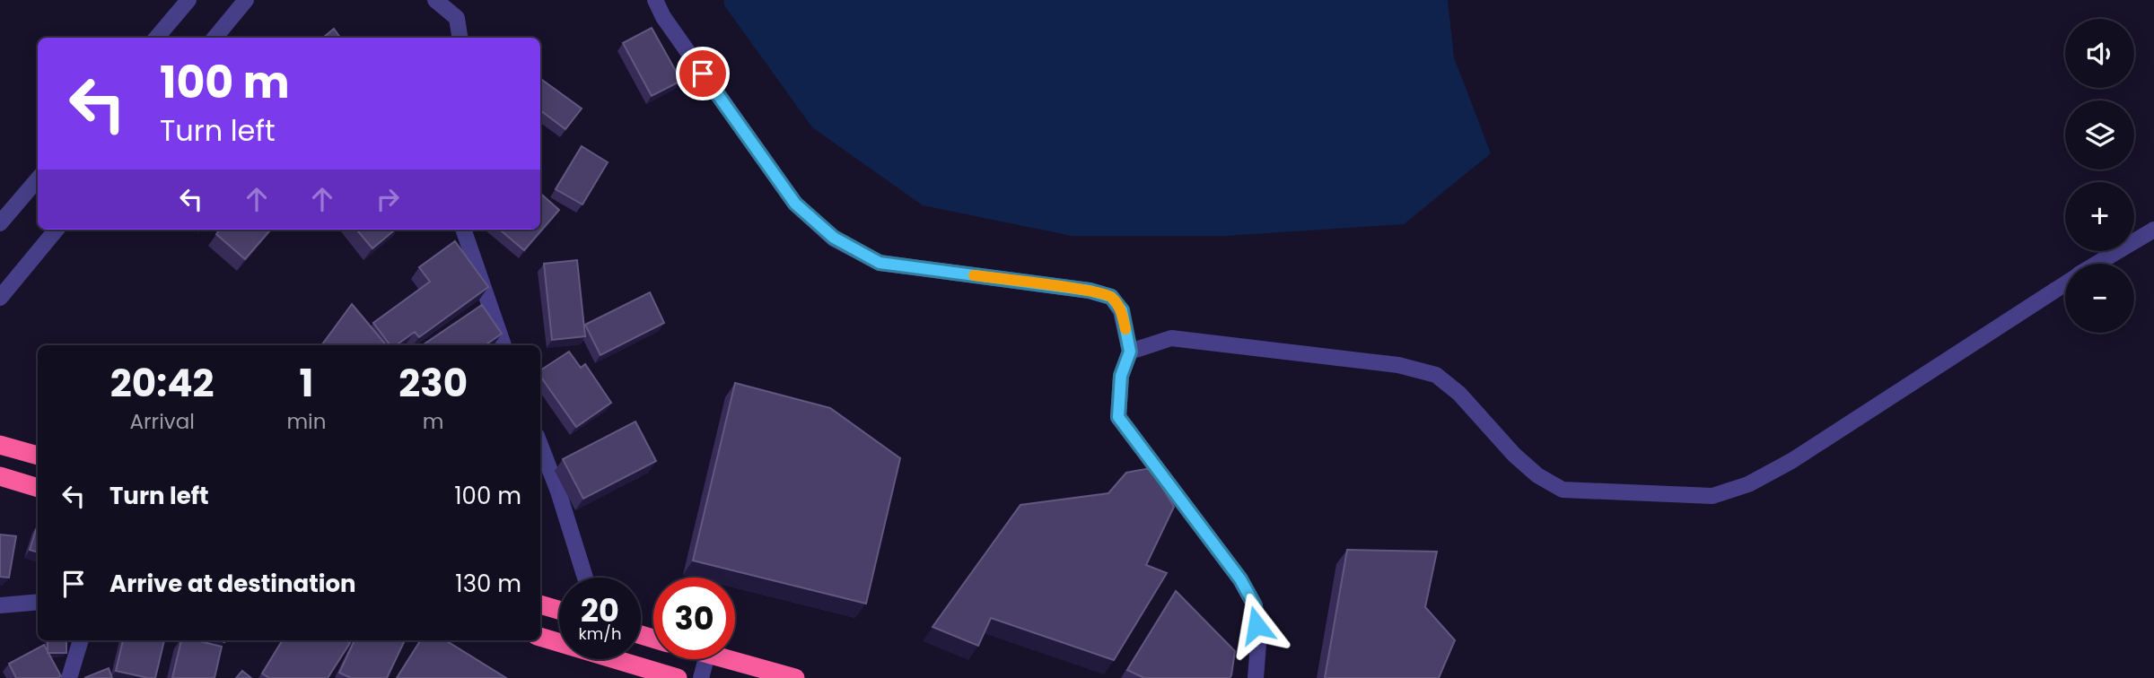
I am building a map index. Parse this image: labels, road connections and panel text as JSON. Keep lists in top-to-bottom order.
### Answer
{
  "page": {
    "map_buttons": ["+", "−"],
    "turn": ["100 m", "Turn left"],
    "eta": [
      "20:42",
      "Arrival",
      "1",
      "min",
      "230",
      "m"
    ],
    "list": [
      {
        "name": "Turn left",
        "value": "100 m"
      },
      {
        "name": "Arrive at destination",
        "value": "130 m"
      }
    ],
    "speed": "20 km/h",
    "limit": "30"
  }
}
